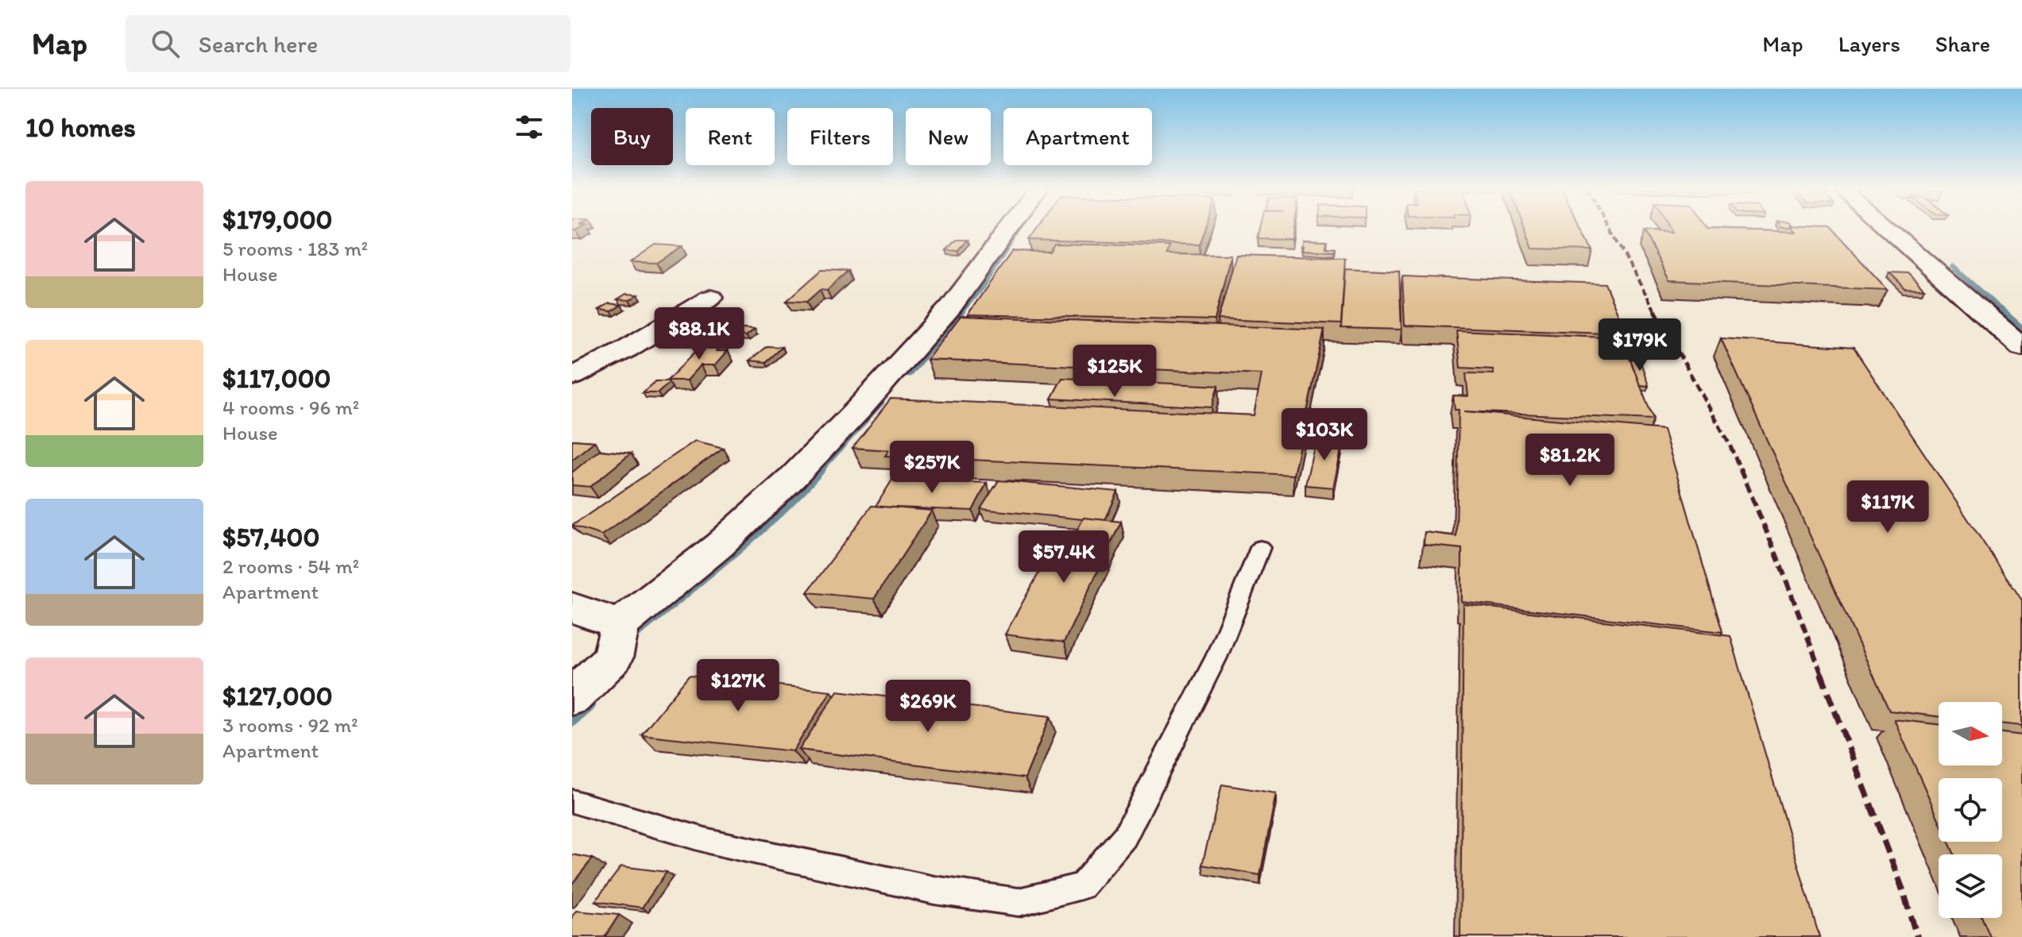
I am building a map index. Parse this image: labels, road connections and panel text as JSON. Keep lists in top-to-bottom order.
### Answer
{
  "north": "right",
  "page": {
    "header": "Map",
    "search": "Search here",
    "nav": ["Map", "Layers", "Share"],
    "heading": "10 homes",
    "chip": [
      "Buy",
      "Rent",
      "Filters",
      "New",
      "Apartment"
    ],
    "list": [
      {
        "name": "$179,000",
        "note": "5 rooms · 183 m² · House"
      },
      {
        "name": "$117,000",
        "note": "4 rooms · 96 m² · House"
      },
      {
        "name": "$57,400",
        "note": "2 rooms · 54 m² · Apartment"
      },
      {
        "name": "$127,000",
        "note": "3 rooms · 92 m² · Apartment"
      }
    ],
    "price": [
      "$88.1K",
      "$179K",
      "$125K",
      "$103K",
      "$81.2K",
      "$257K",
      "$117K",
      "$57.4K",
      "$127K",
      "$269K"
    ]
  }
}
